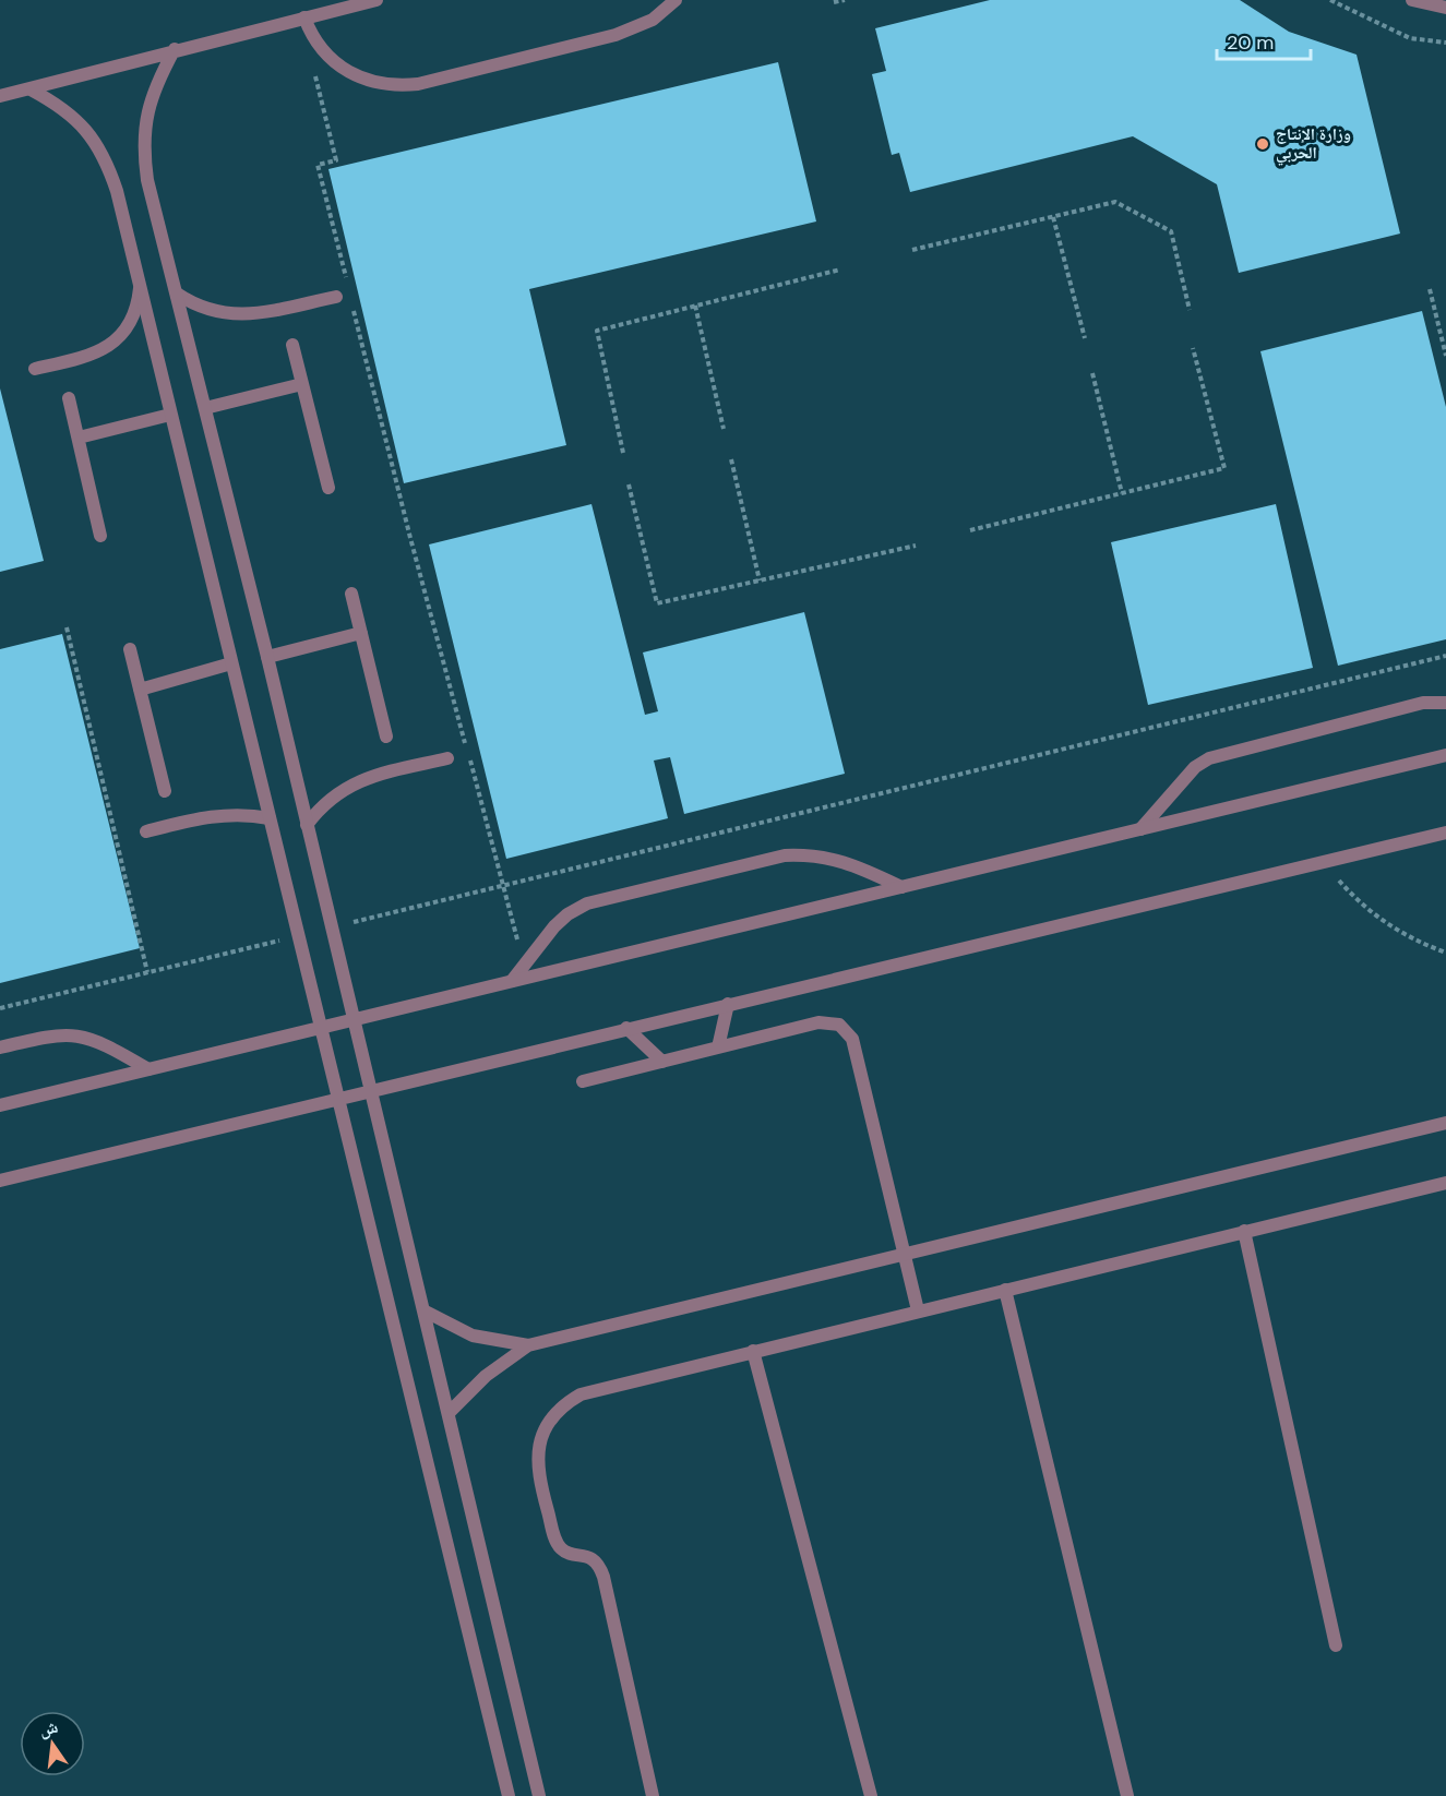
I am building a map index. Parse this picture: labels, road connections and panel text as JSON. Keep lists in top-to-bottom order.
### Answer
{
  "places": ["وزارة الإنتاج الحربي"],
  "scale_bar": "20 m",
  "north": "top"
}
